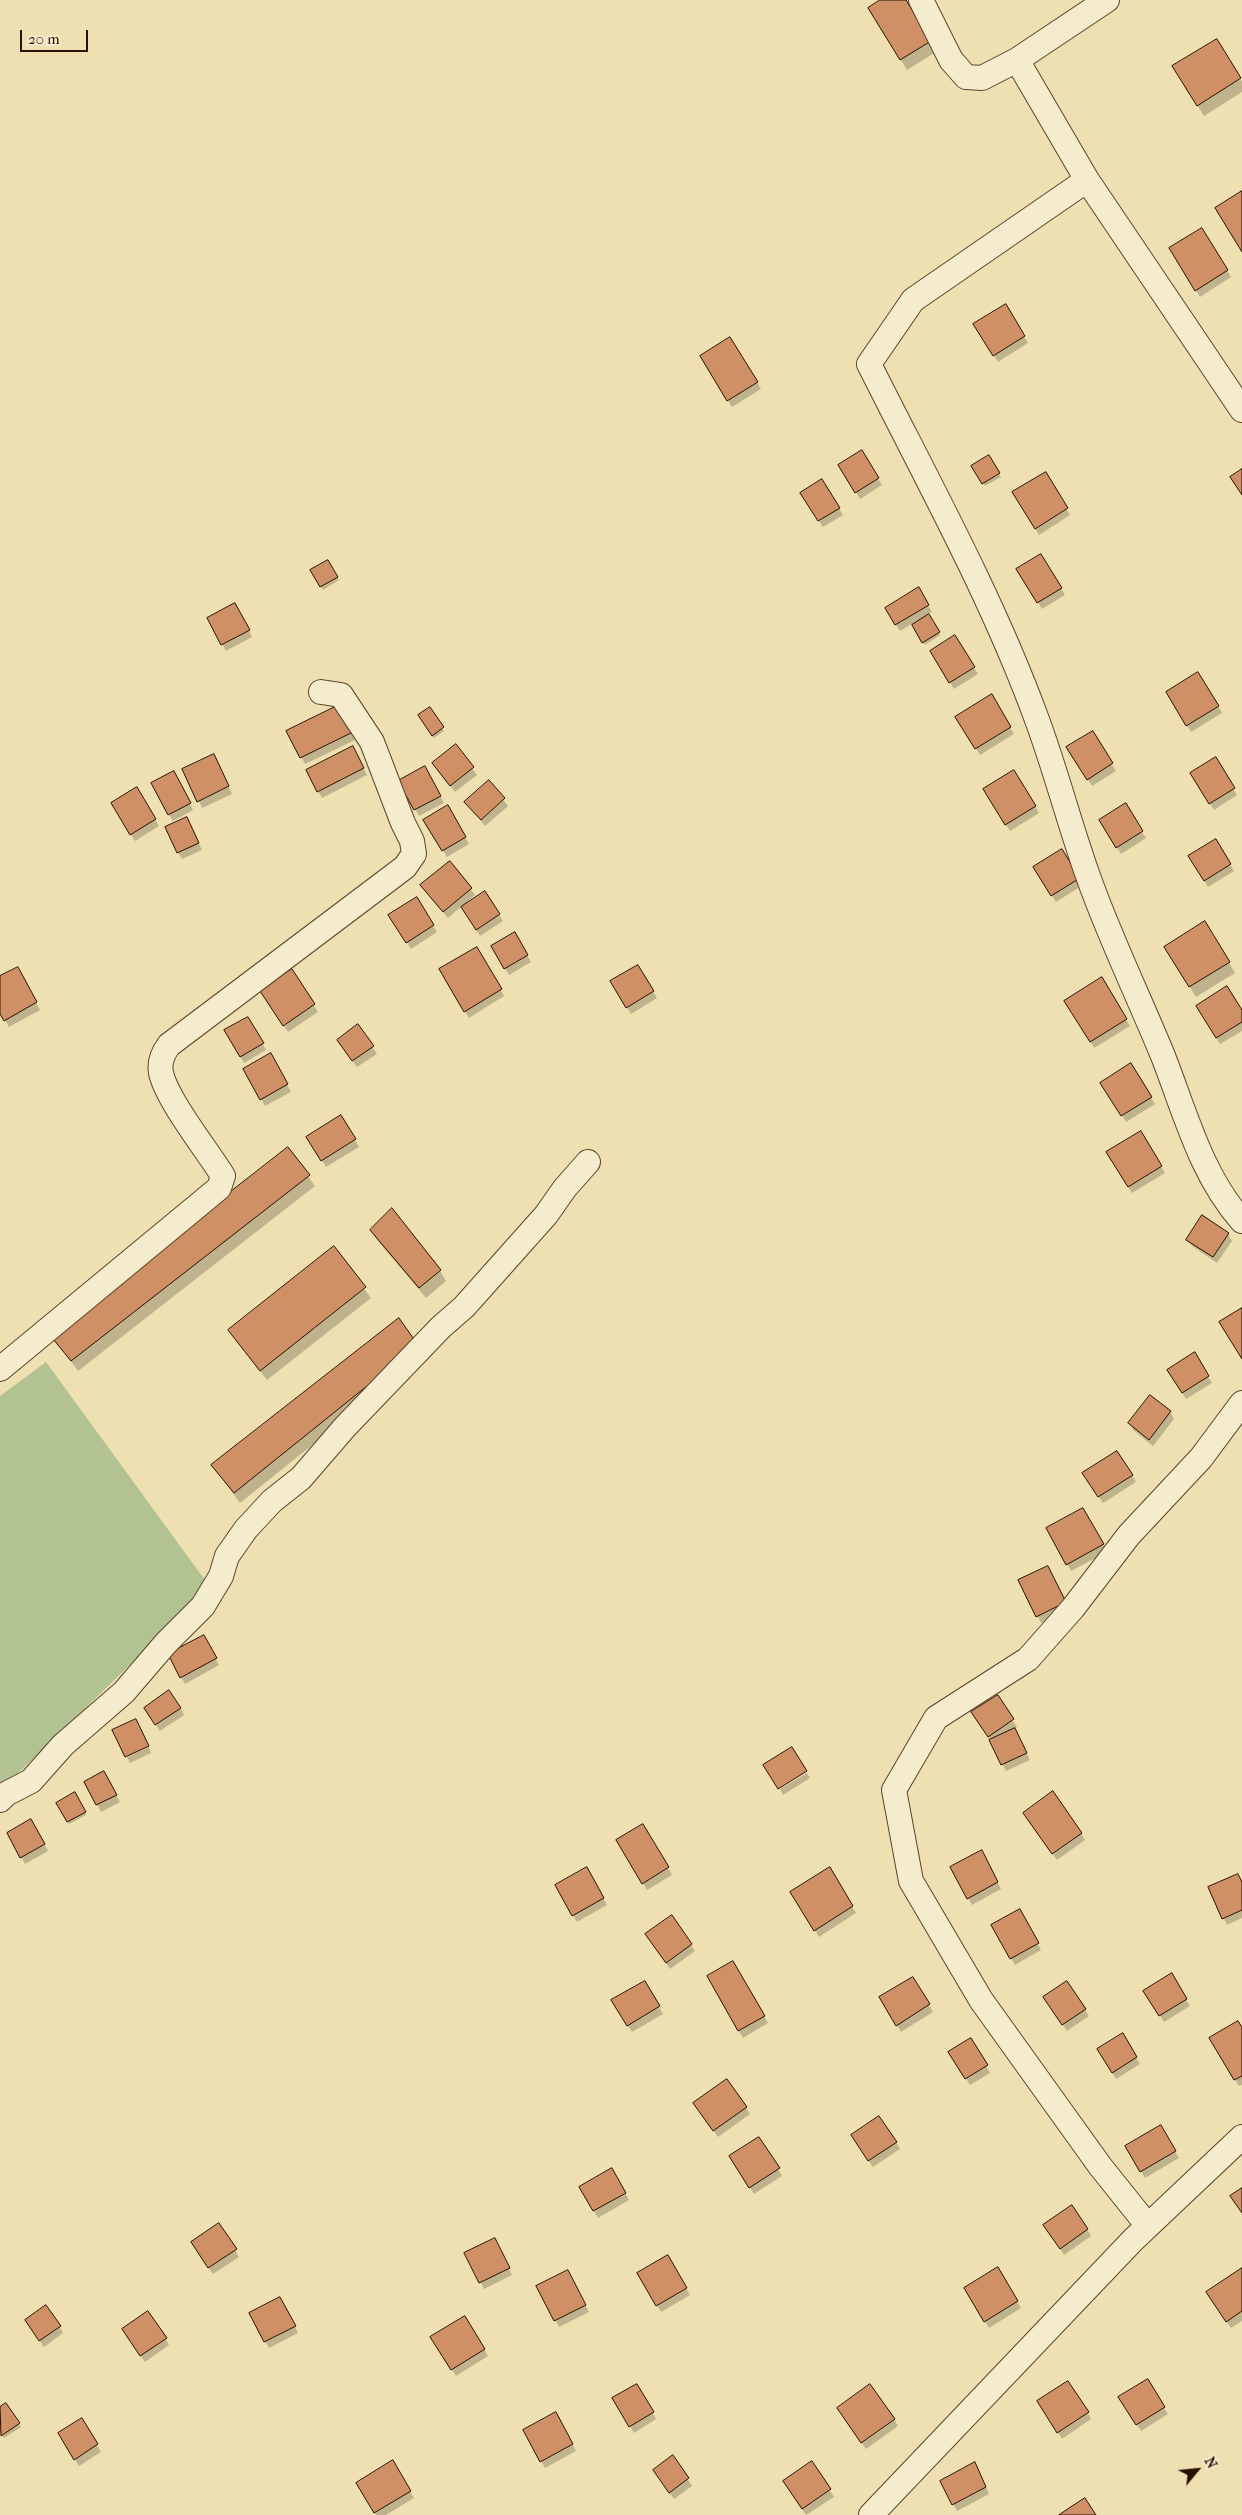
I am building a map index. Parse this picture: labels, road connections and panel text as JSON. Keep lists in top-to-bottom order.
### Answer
{
  "scale_bar": "20 m",
  "north": "top right"
}
